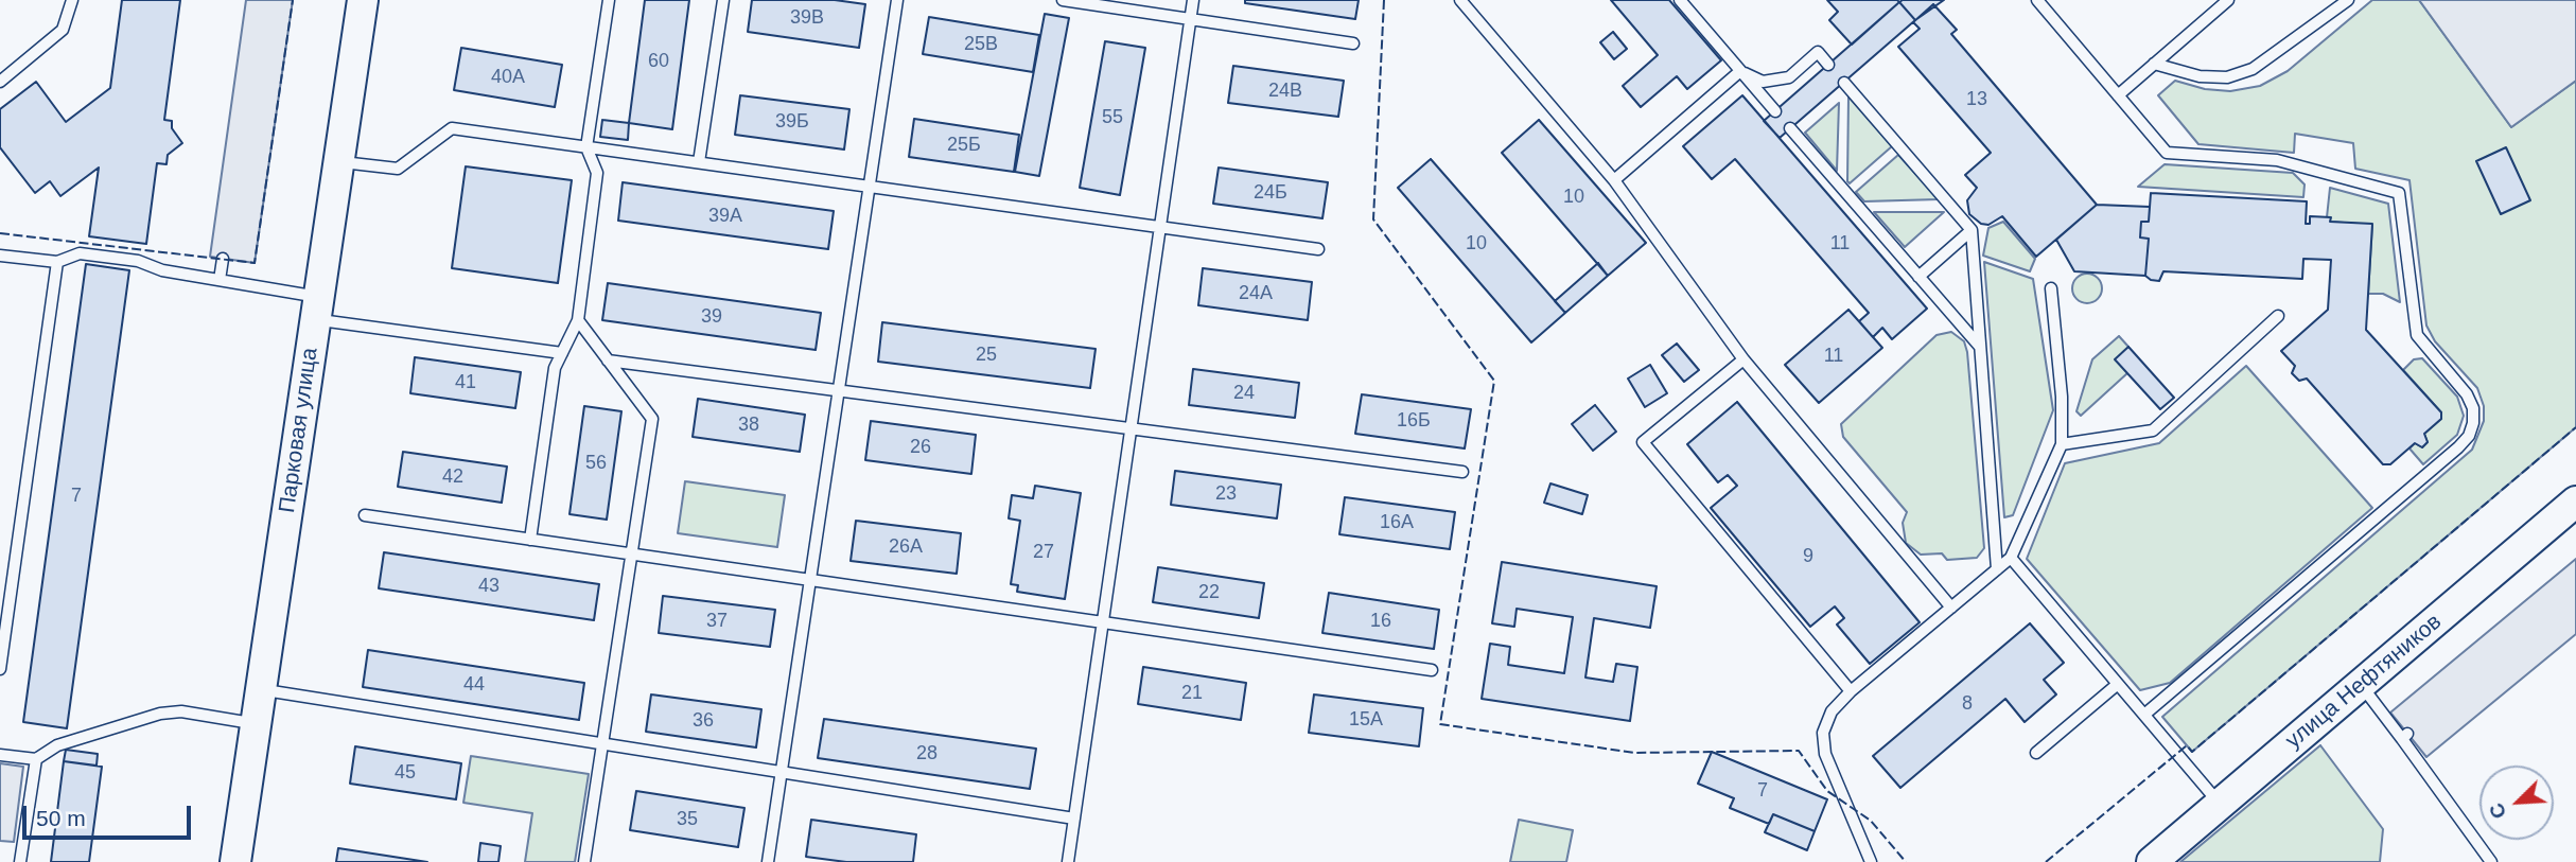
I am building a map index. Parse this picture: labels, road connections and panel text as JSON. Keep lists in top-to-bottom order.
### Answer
{
  "streets": {
    "main road": ["Парковая улица", "улица Нефтяников"]
  },
  "house_numbers": [
    "39В",
    "25В",
    "60",
    "40А",
    "24В",
    "13",
    "55",
    "39Б",
    "25Б",
    "24Б",
    "10",
    "39А",
    "10",
    "11",
    "24А",
    "39",
    "25",
    "11",
    "41",
    "24",
    "16Б",
    "38",
    "26",
    "56",
    "42",
    "23",
    "7",
    "16А",
    "26А",
    "27",
    "9",
    "43",
    "22",
    "37",
    "16",
    "44",
    "21",
    "8",
    "15А",
    "36",
    "28",
    "45",
    "7",
    "35"
  ],
  "scale_bar": "50 m",
  "north": "bottom left"
}
